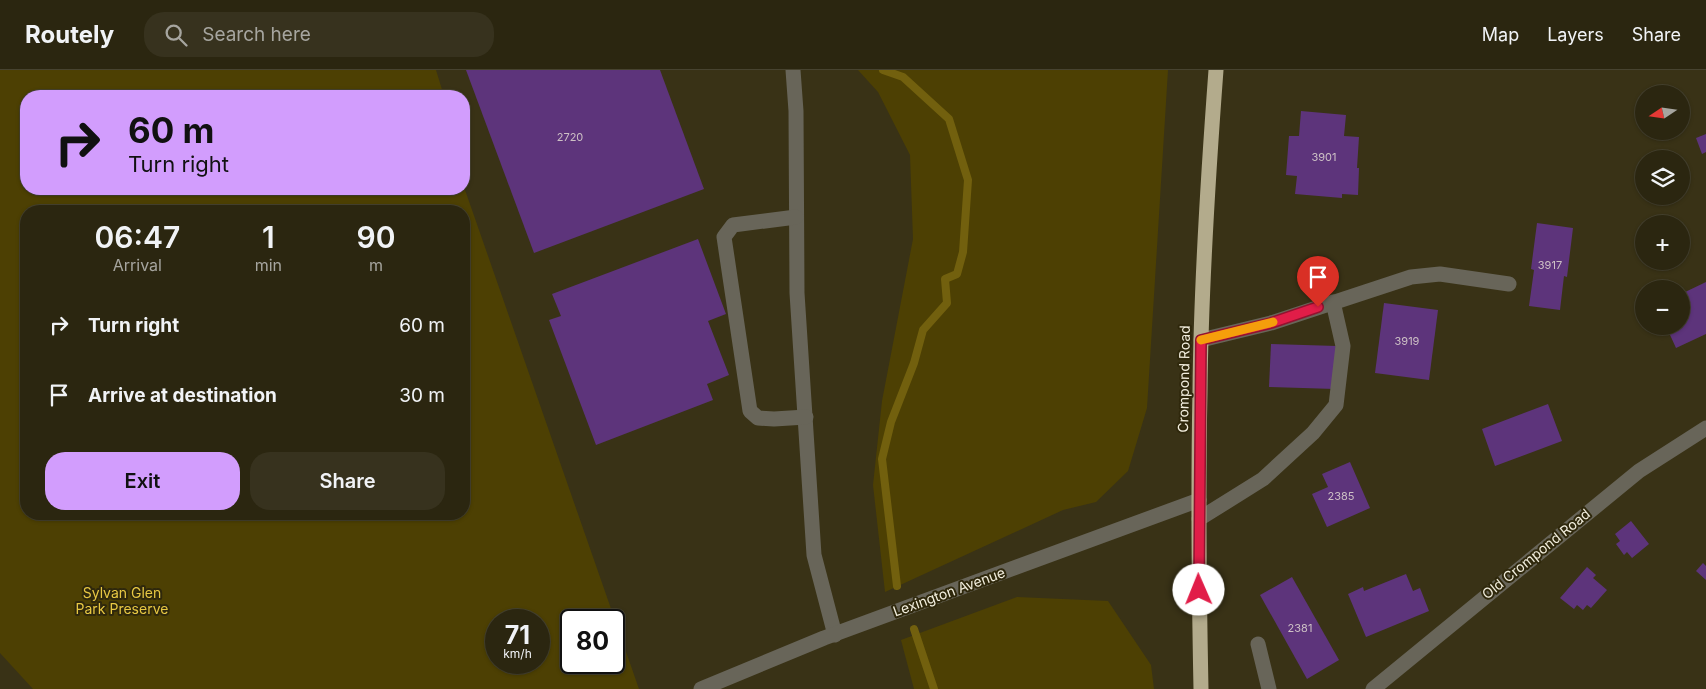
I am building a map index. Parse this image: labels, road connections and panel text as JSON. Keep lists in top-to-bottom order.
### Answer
{
  "streets": {
    "highway": ["Crompond Road"],
    "street": ["Old Crompond Road", "Lexington Avenue"]
  },
  "crossings": [
    ["Crompond Road", "Lexington Avenue"]
  ],
  "parks": ["Sylvan Glen Park Preserve"],
  "house_numbers": [
    "2720",
    "3901",
    "3917",
    "3919",
    "2385",
    "2381"
  ],
  "north": "left",
  "page": {
    "header": "Routely",
    "search": "Search here",
    "nav": ["Map", "Layers", "Share"],
    "map_buttons": ["+", "−"],
    "turn": ["60 m", "Turn right"],
    "eta": [
      "06:47",
      "Arrival",
      "1",
      "min",
      "90",
      "m"
    ],
    "list": [
      {
        "name": "Turn right",
        "value": "60 m"
      },
      {
        "name": "Arrive at destination",
        "value": "30 m"
      }
    ],
    "buttons": ["Exit", "Share"],
    "speed": "71 km/h",
    "limit": "80"
  }
}
